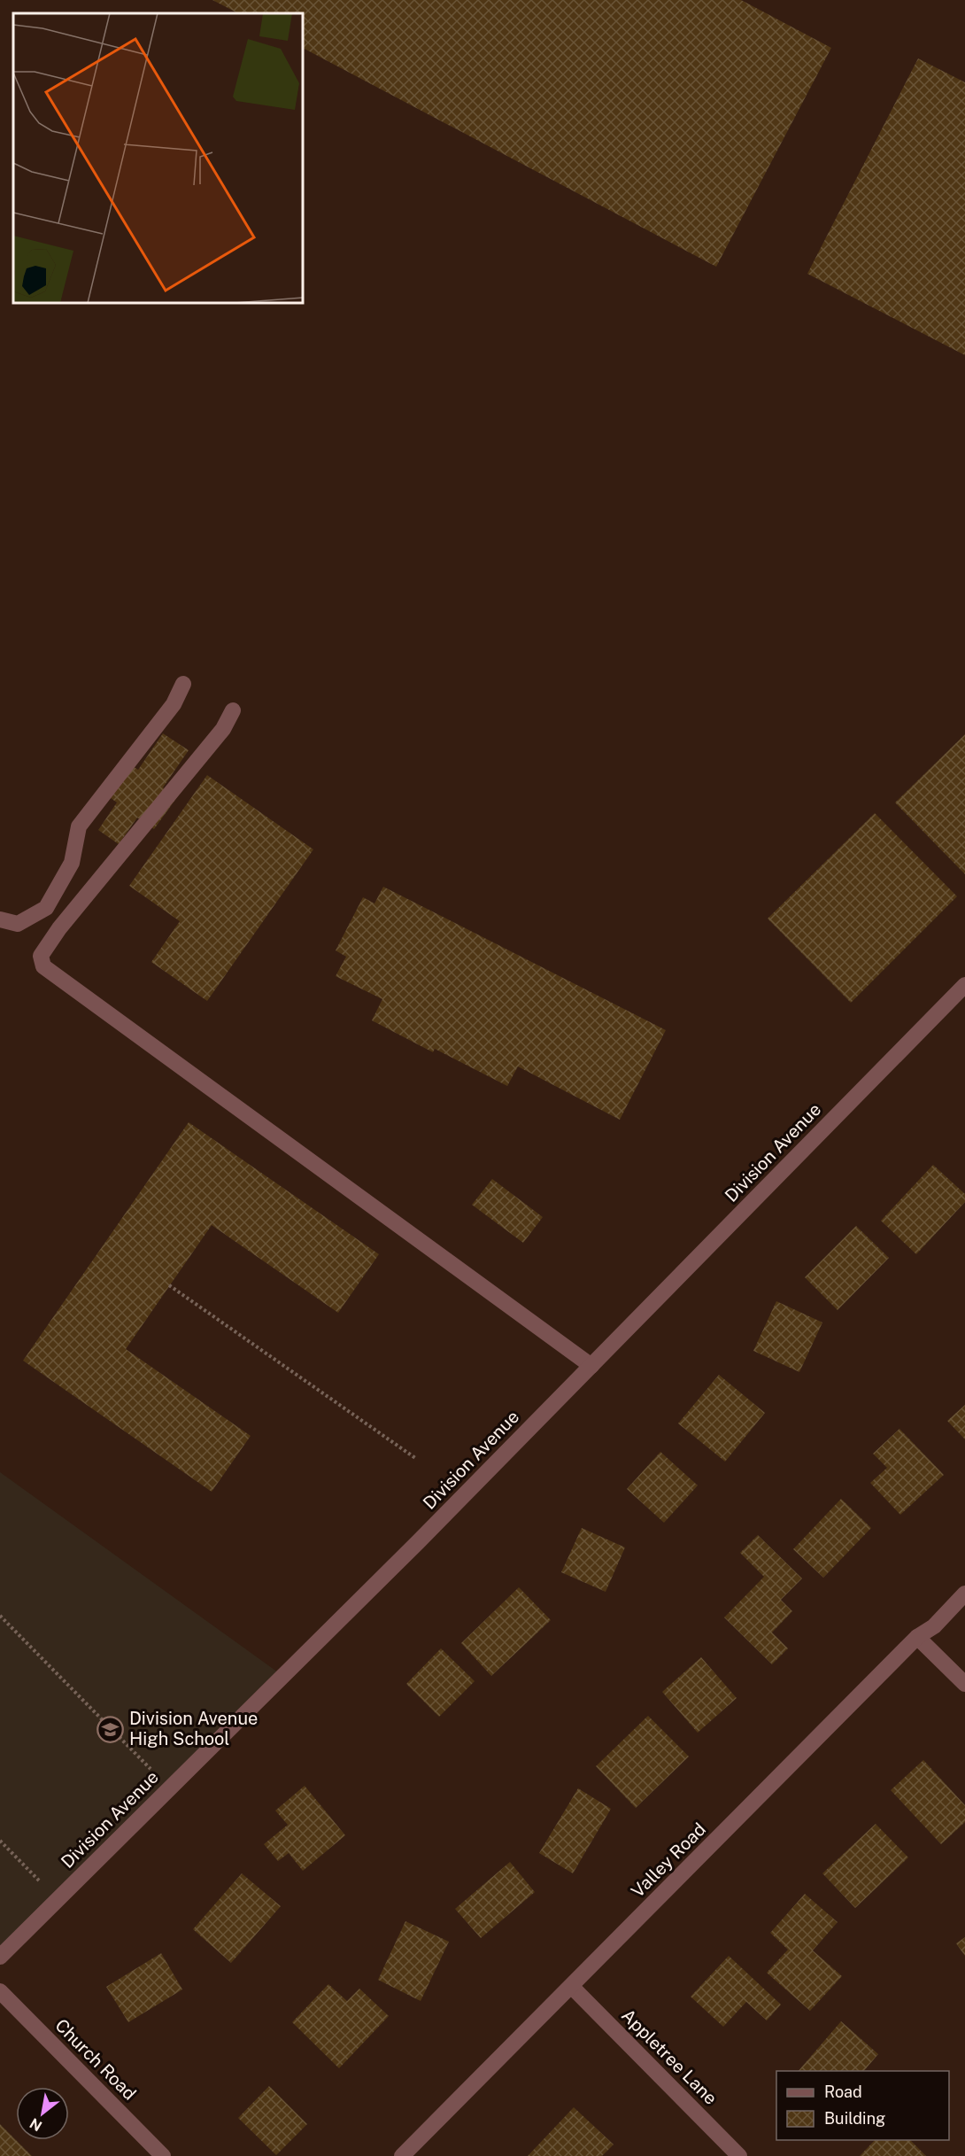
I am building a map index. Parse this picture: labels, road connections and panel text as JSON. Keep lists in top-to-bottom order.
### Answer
{
  "streets": {
    "street": [
      "Division Avenue",
      "Valley Road",
      "Appletree Lane",
      "Church Road"
    ]
  },
  "crossings": [
    ["Valley Road", "Appletree Lane"]
  ],
  "places": {
    "school or university": ["Division Avenue High School"]
  },
  "legend": ["Road", "Building"],
  "north": "bottom left"
}
